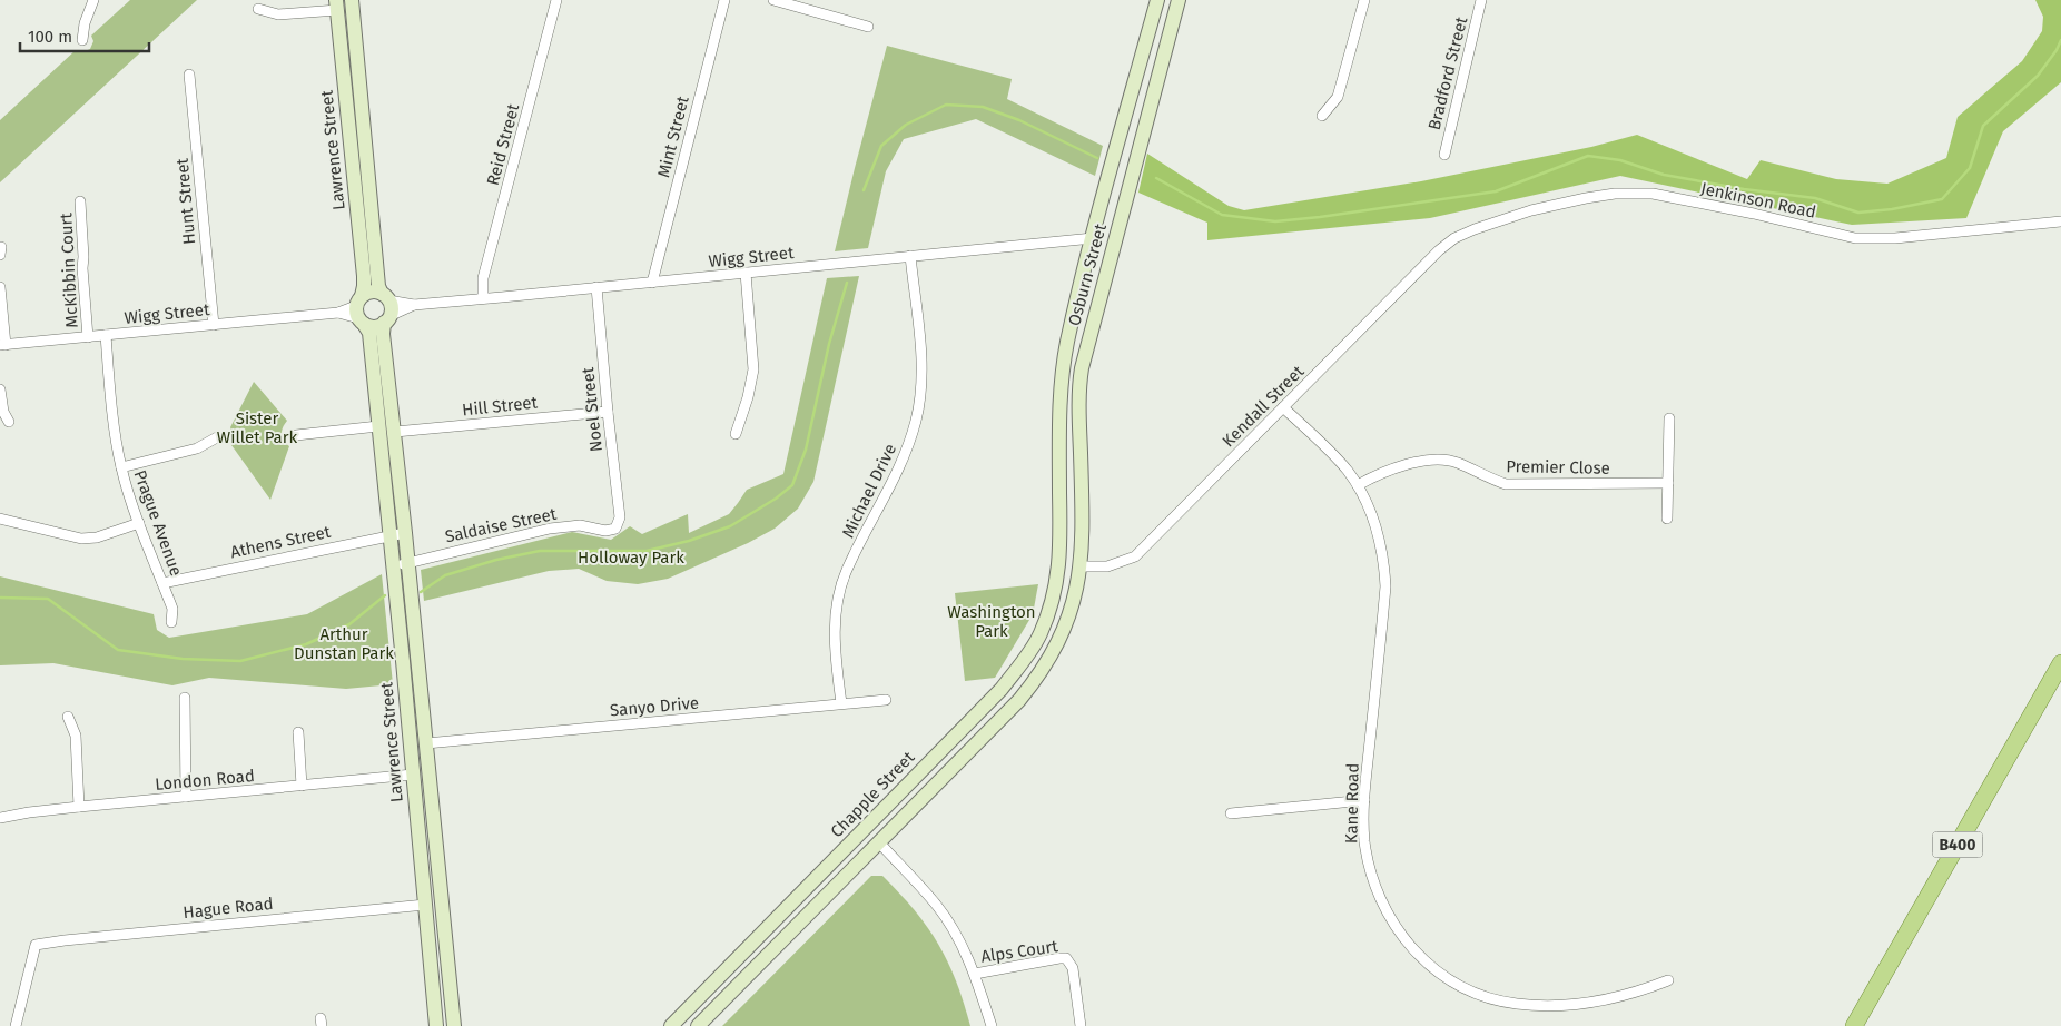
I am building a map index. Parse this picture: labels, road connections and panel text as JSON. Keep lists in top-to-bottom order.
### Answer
{
  "streets": {
    "main road": ["B400"],
    "street": [
      "Bradford Street",
      "Mint Street",
      "Reid Street",
      "Lawrence Street",
      "Jenkinson Road",
      "Hunt Street",
      "Wigg Street",
      "McKibbin Court",
      "Osburn Street",
      "Hill Street",
      "Kendall Street",
      "Noel Street",
      "Premier Close",
      "Michael Drive",
      "Prague Avenue",
      "Saldaise Street",
      "Athens Street",
      "Sanyo Drive",
      "London Road",
      "Chapple Street",
      "Kane Road",
      "Hague Road",
      "Alps Court"
    ]
  },
  "crossings": [
    ["Mint Street", "Wigg Street"],
    ["Reid Street", "Wigg Street"],
    ["Lawrence Street", "Wigg Street"],
    ["Lawrence Street", "Hill Street"],
    ["Lawrence Street", "Saldaise Street"],
    ["Lawrence Street", "Athens Street"],
    ["Lawrence Street", "Sanyo Drive"],
    ["Lawrence Street", "London Road"],
    ["Lawrence Street", "Hague Road"],
    ["Jenkinson Road", "Kendall Street"],
    ["Hunt Street", "Wigg Street"],
    ["Wigg Street", "McKibbin Court"],
    ["Wigg Street", "Osburn Street"],
    ["Wigg Street", "Noel Street"],
    ["Wigg Street", "Michael Drive"],
    ["Wigg Street", "Prague Avenue"],
    ["Osburn Street", "Kendall Street"],
    ["Osburn Street", "Chapple Street"],
    ["Hill Street", "Noel Street"],
    ["Kendall Street", "Kane Road"],
    ["Noel Street", "Saldaise Street"],
    ["Premier Close", "Kane Road"],
    ["Michael Drive", "Sanyo Drive"],
    ["Prague Avenue", "Athens Street"]
  ],
  "parks": [
    "Sister Willet Park",
    "Holloway Park",
    "Washington Park",
    "Arthur Dunstan Park"
  ],
  "scale_bar": "100 m"
}
